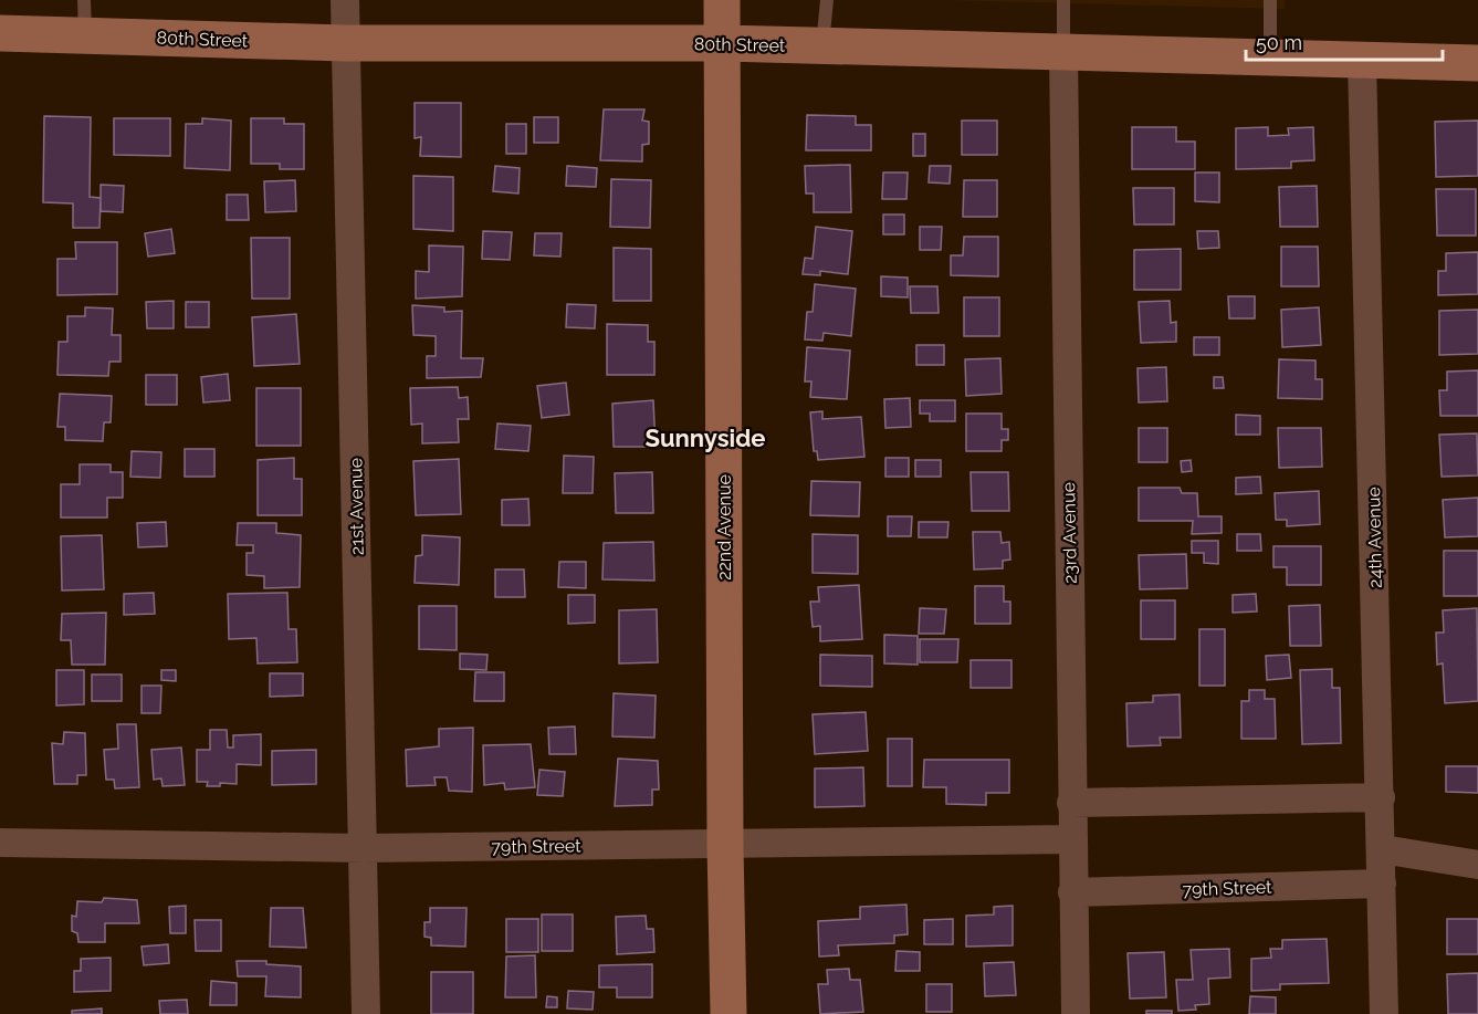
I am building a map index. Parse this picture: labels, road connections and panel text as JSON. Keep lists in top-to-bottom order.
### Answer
{
  "streets": {
    "street": [
      "80th Street",
      "21st Avenue",
      "22nd Avenue",
      "23rd Avenue",
      "24th Avenue",
      "79th Street"
    ]
  },
  "crossings": [
    ["80th Street", "21st Avenue"],
    ["80th Street", "22nd Avenue"],
    ["80th Street", "23rd Avenue"],
    ["80th Street", "24th Avenue"],
    ["21st Avenue", "79th Street"],
    ["22nd Avenue", "79th Street"],
    ["23rd Avenue", "79th Street"],
    ["24th Avenue", "79th Street"]
  ],
  "districts": ["Sunnyside"],
  "scale_bar": "50 m"
}
